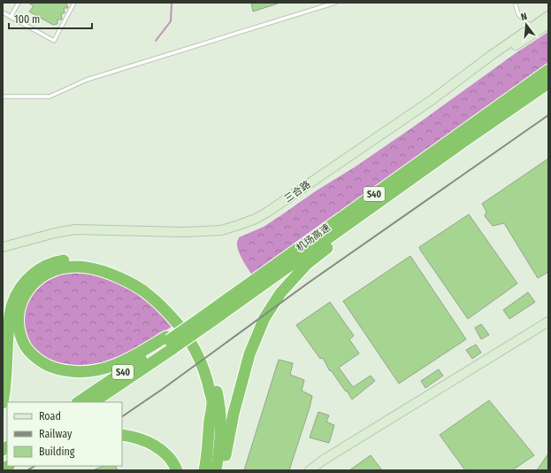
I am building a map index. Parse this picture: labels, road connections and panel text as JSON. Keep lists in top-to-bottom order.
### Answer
{
  "streets": {
    "highway": ["S40", "机场高速"],
    "main road": ["三合路"]
  },
  "legend": ["Road", "Railway", "Building"],
  "scale_bar": "100 m",
  "north": "top"
}
